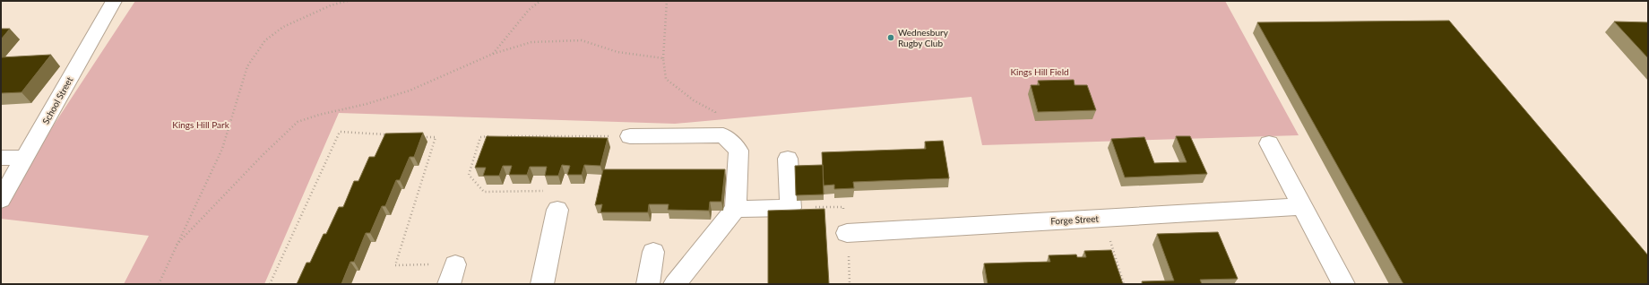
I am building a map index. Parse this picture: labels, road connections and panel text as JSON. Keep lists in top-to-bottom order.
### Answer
{
  "streets": {
    "street": ["School Street", "Forge Street"]
  },
  "parks": ["Kings Hill Field", "Kings Hill Park"],
  "places": ["Wednesbury Rugby Club"]
}
